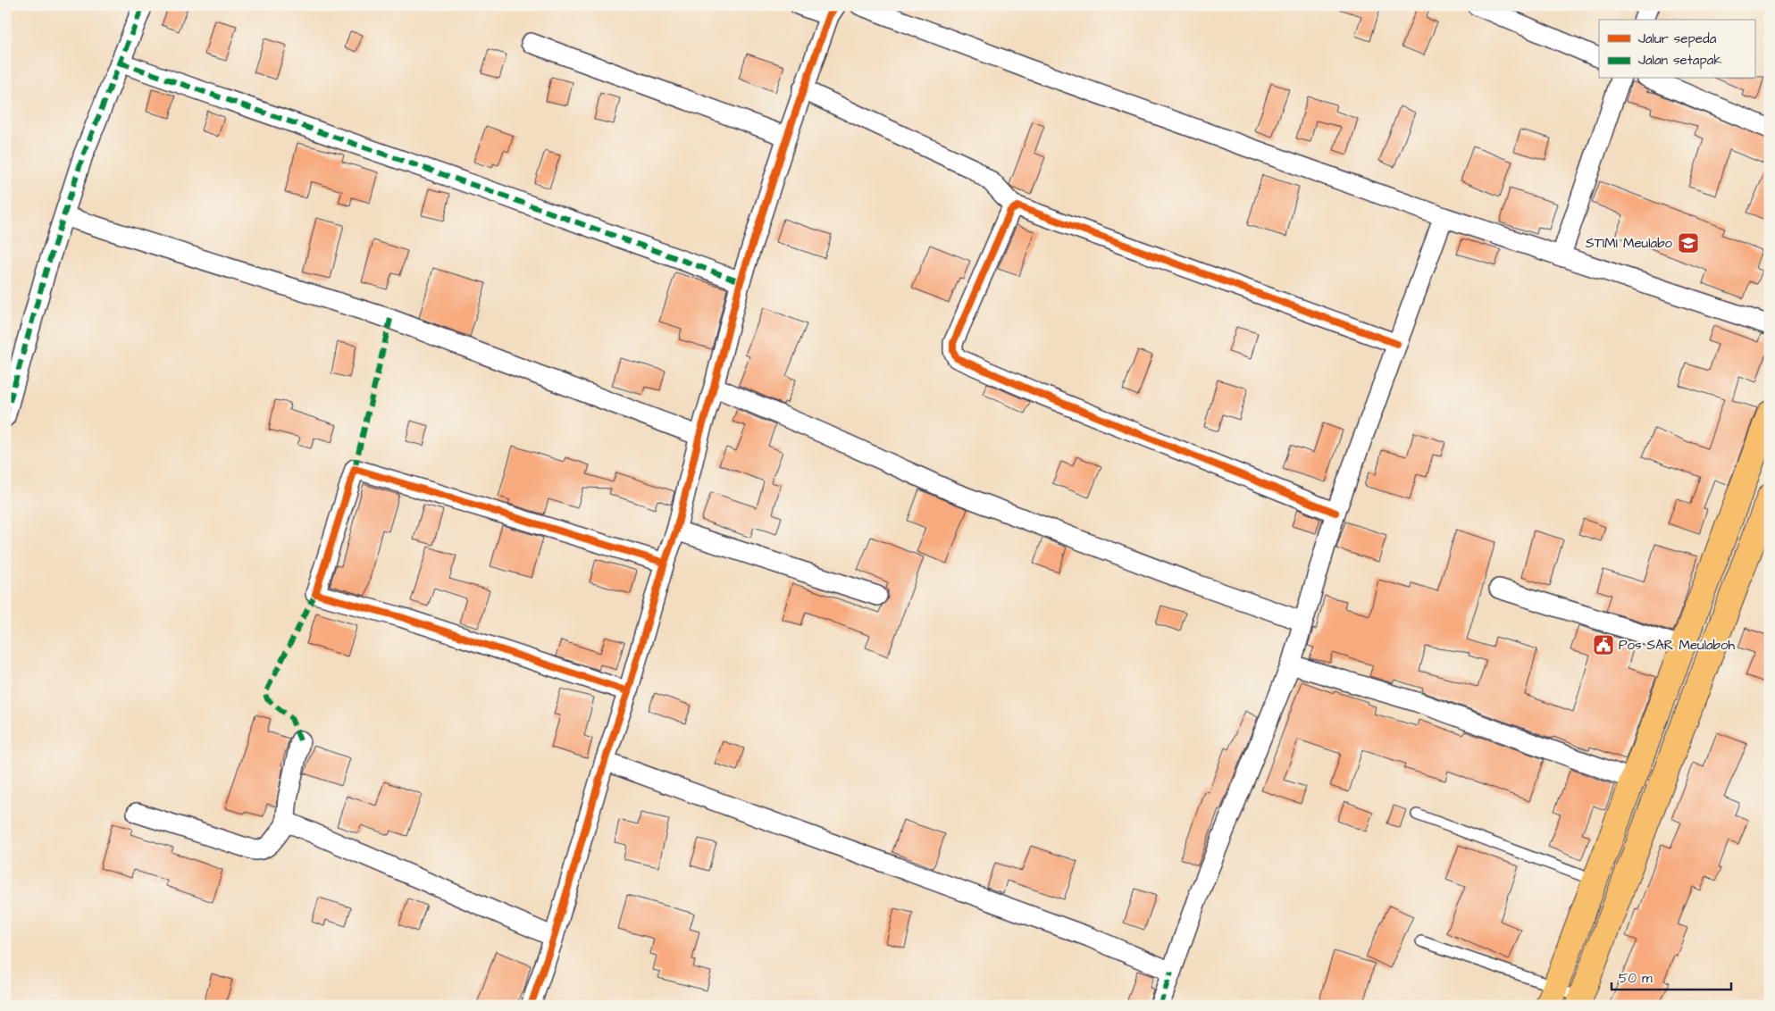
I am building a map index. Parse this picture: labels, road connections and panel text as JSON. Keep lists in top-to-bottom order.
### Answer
{
  "places": {
    "school or university": ["STIMI Meulabo"],
    "public building": ["Pos SAR Meulaboh"]
  },
  "legend": ["Jalur sepeda", "Jalan setapak"],
  "scale_bar": "50 m"
}
